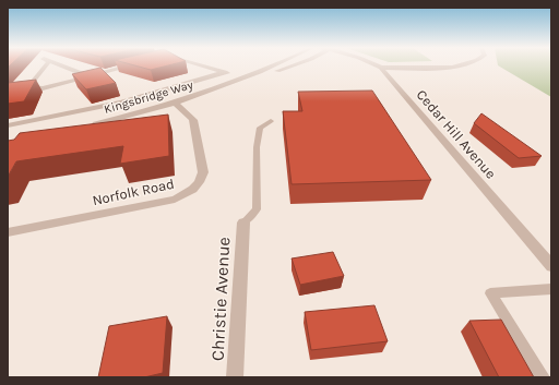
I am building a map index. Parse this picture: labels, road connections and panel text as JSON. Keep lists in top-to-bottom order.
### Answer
{
  "streets": {
    "street": [
      "Kingsbridge Way",
      "Cedar Hill Avenue",
      "Norfolk Road",
      "Christie Avenue"
    ]
  },
  "crossings": [
    ["Kingsbridge Way", "Norfolk Road"]
  ]
}
